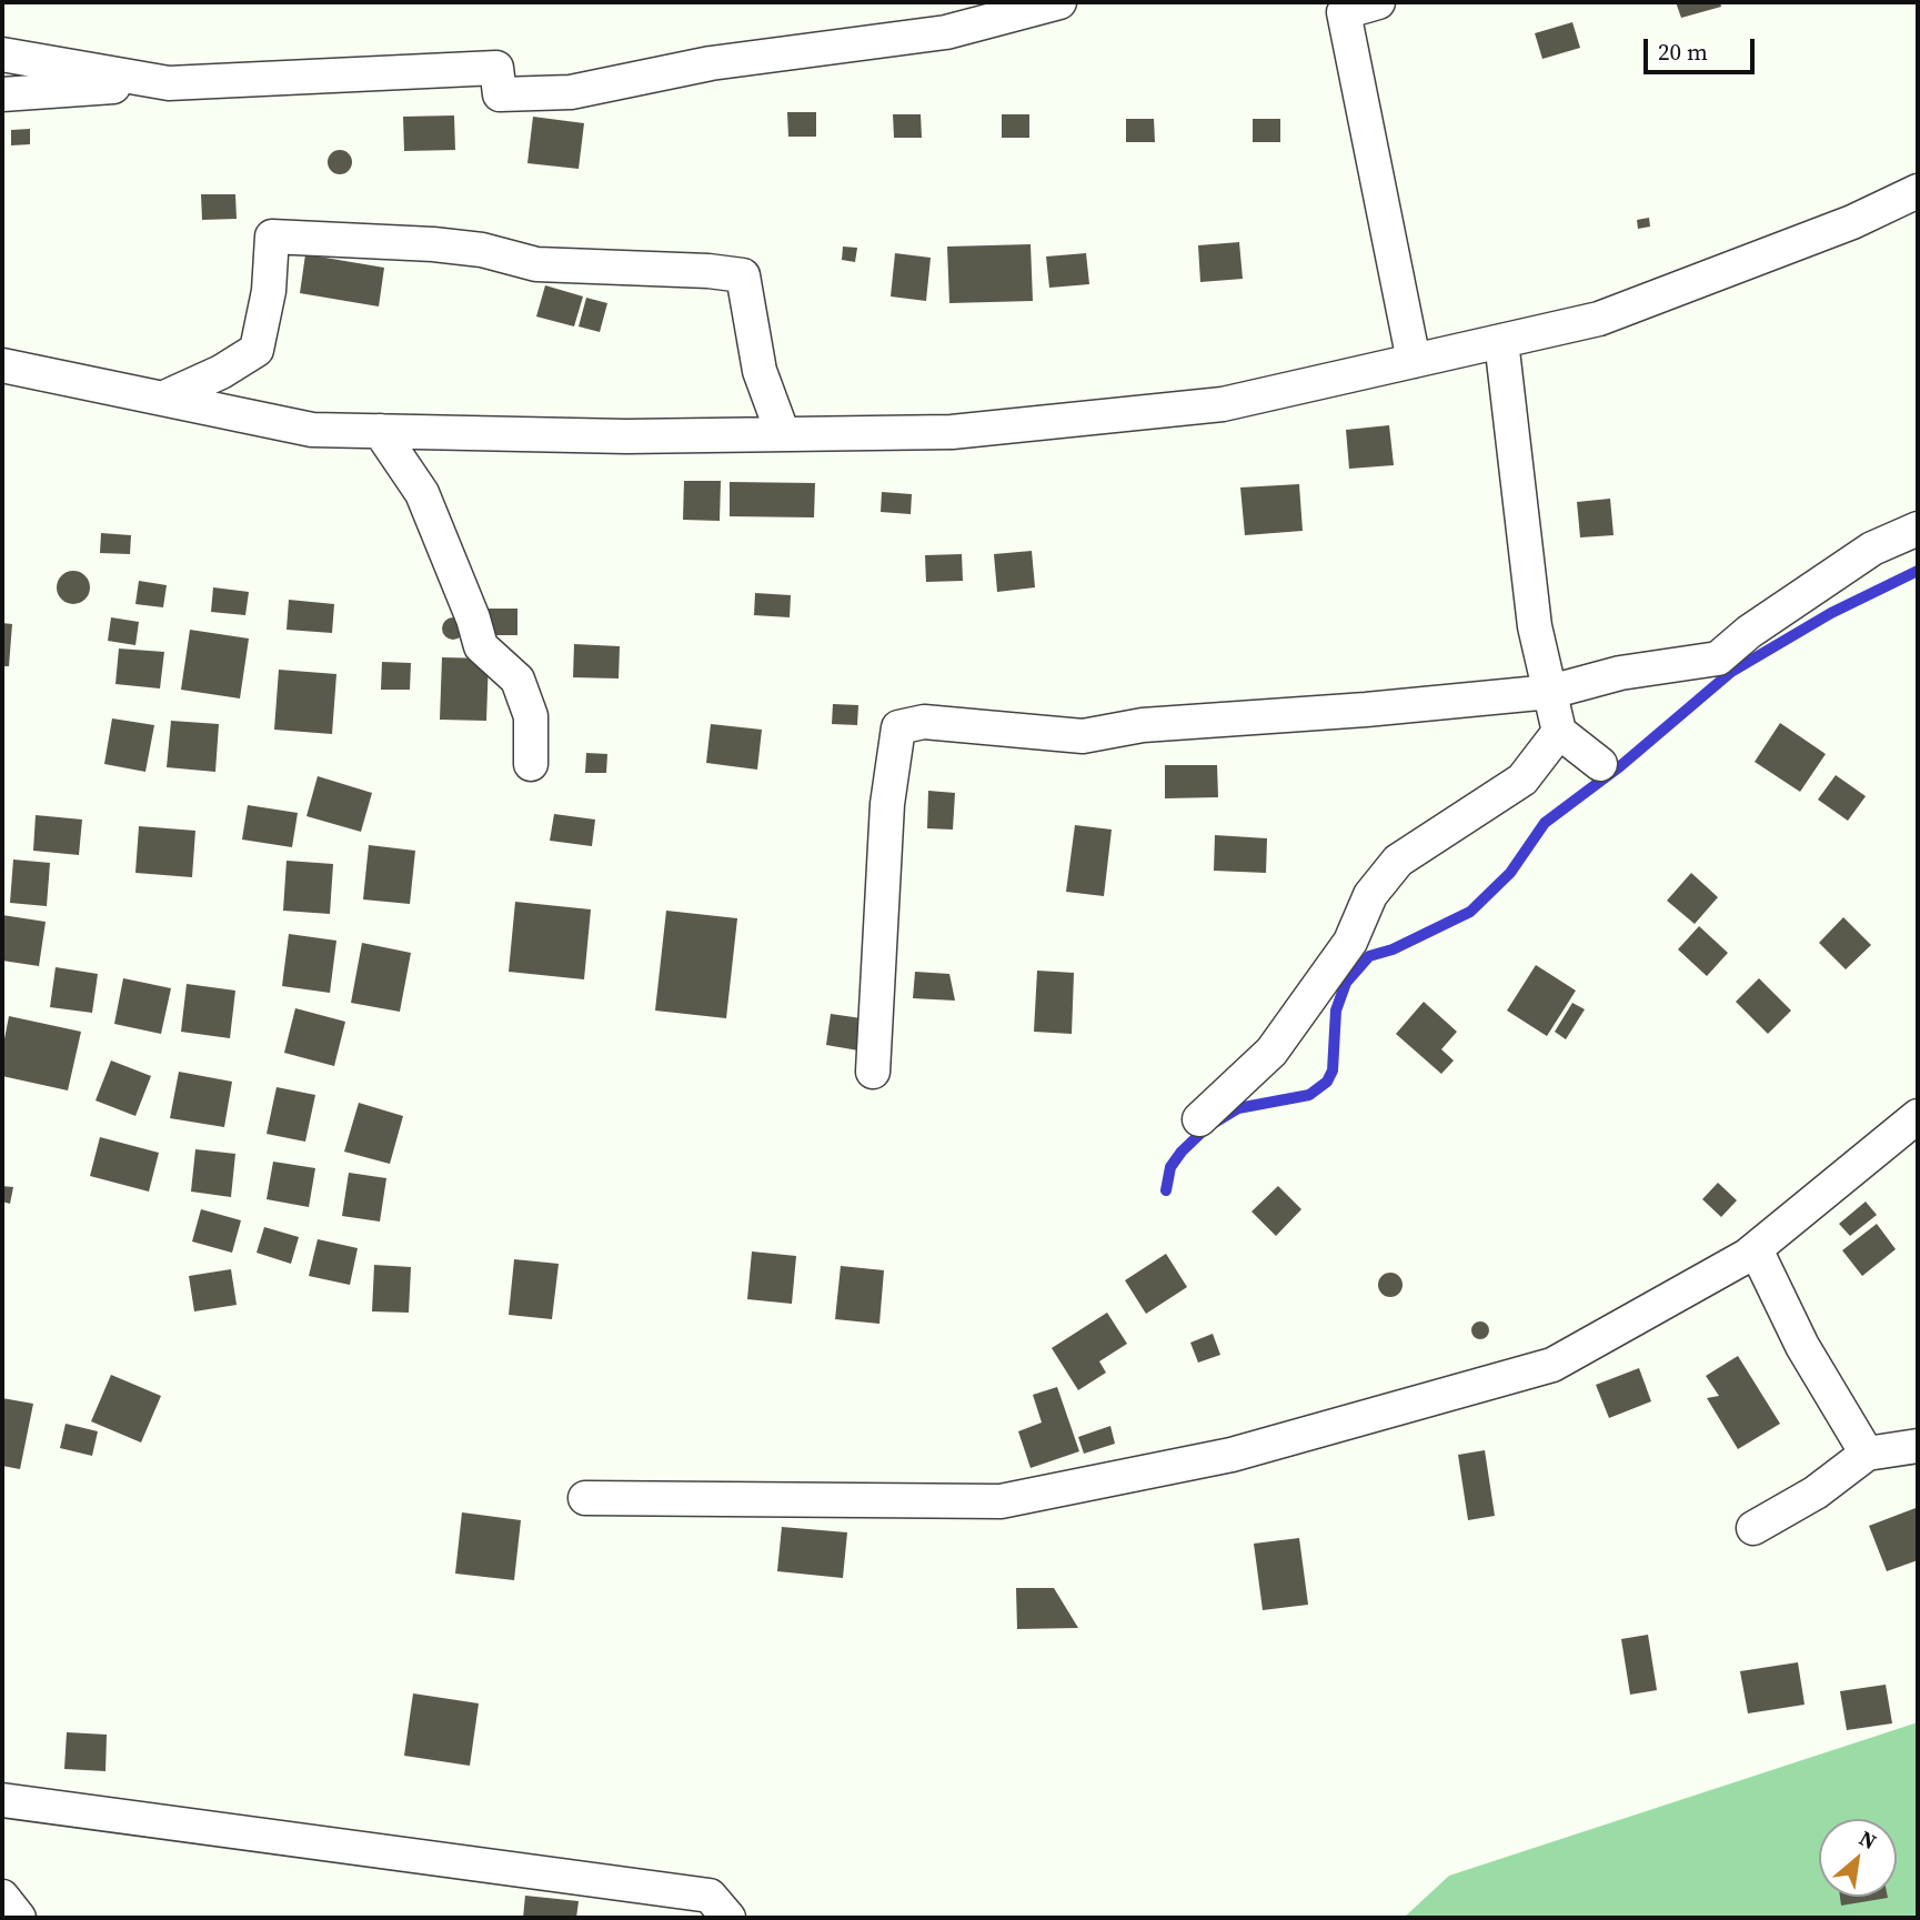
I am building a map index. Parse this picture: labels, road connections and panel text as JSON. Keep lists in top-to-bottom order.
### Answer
{
  "scale_bar": "20 m",
  "north": "top right"
}
